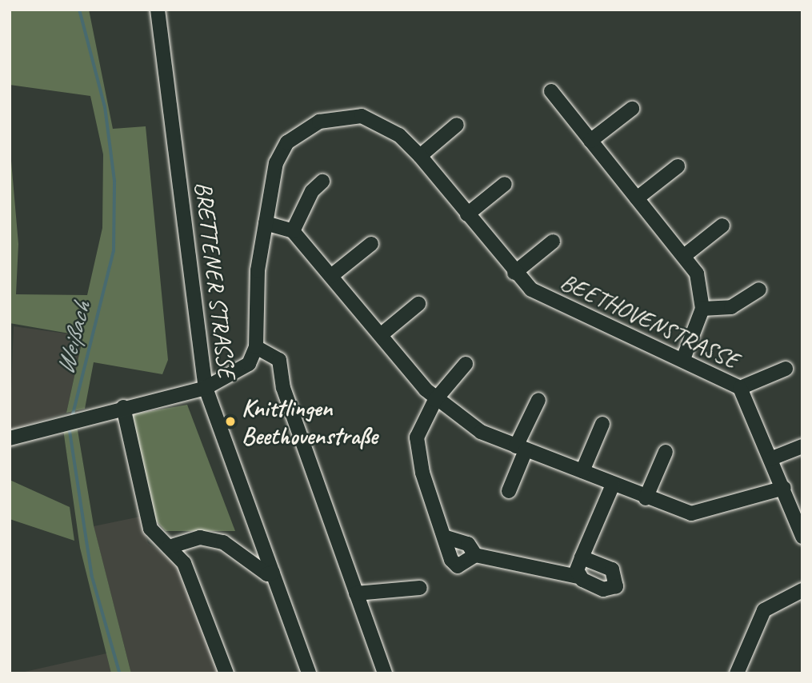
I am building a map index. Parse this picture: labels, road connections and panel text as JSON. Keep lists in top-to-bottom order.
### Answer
{
  "streets": {
    "street": ["BRETTENER STRASSE", "BEETHOVENSTRASSE"]
  },
  "water": ["Weißach"],
  "places": ["Knittlingen Beethovenstraße"]
}
